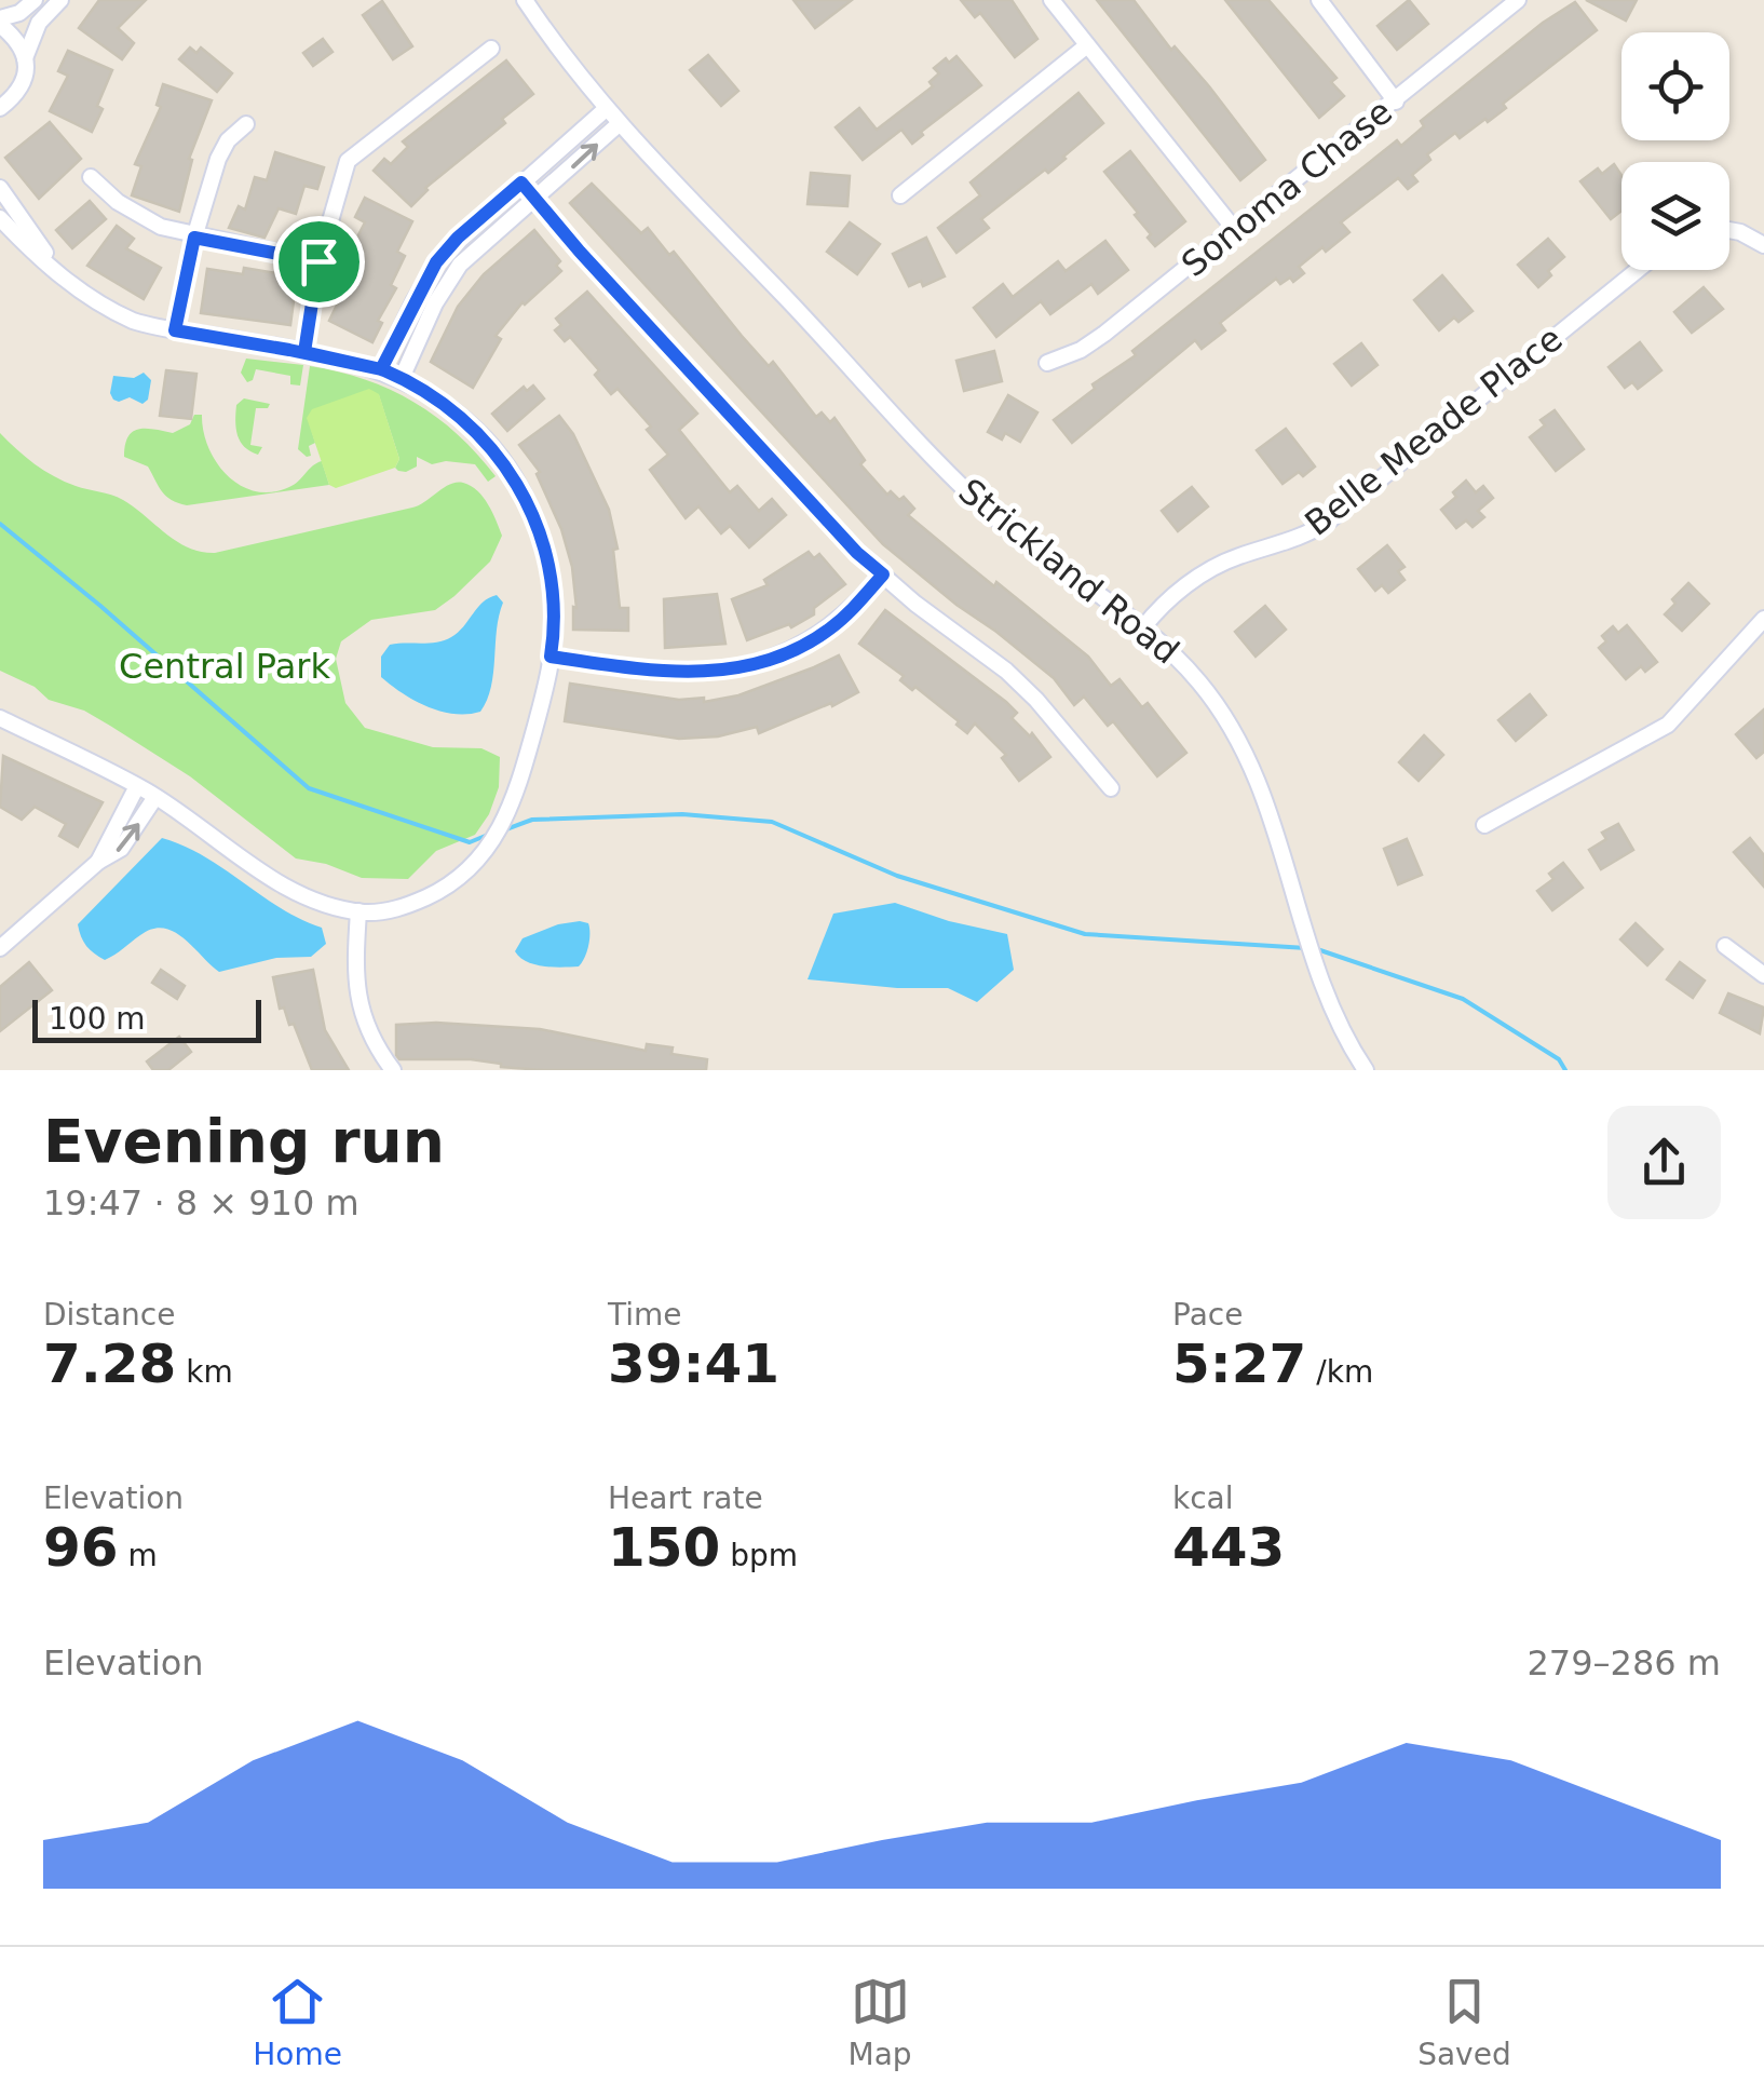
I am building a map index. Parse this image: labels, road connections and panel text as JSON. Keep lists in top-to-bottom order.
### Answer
{
  "streets": {
    "street": ["Sonoma Chase", "Belle Meade Place", "Strickland Road"]
  },
  "crossings": [
    ["Belle Meade Place", "Strickland Road"]
  ],
  "parks": ["Central Park"],
  "scale_bar": "100 m",
  "page": {
    "scale": "100 m",
    "heading": ["Evening run", "19:47 · 8 × 910 m"],
    "stats": [
      ["Distance", "7.28 km"],
      ["Time", "39:41"],
      ["Pace", "5:27 /km"],
      ["Elevation", "96 m"],
      ["Heart rate", "150 bpm"],
      ["kcal", "443"]
    ],
    "chart": ["Elevation", "279–286 m"],
    "tabs": ["Home", "Map", "Saved"]
  }
}
